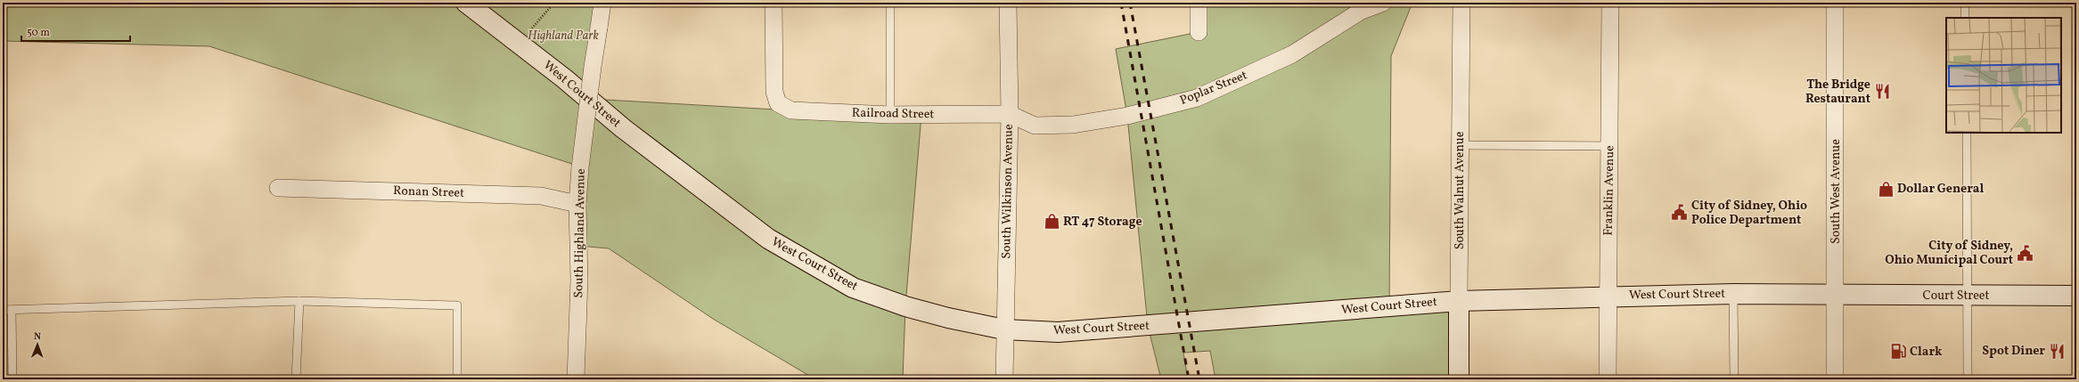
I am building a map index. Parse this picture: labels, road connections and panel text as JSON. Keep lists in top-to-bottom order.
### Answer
{
  "streets": {
    "main road": ["West Court Street", "South Walnut Avenue", "Court Street"],
    "street": [
      "Poplar Street",
      "Railroad Street",
      "Franklin Avenue",
      "South Wilkinson Avenue",
      "South West Avenue",
      "Ronan Street",
      "South Highland Avenue"
    ]
  },
  "crossings": [
    ["Poplar Street", "Railroad Street"],
    ["Poplar Street", "South Wilkinson Avenue"],
    ["West Court Street", "South Walnut Avenue"],
    ["West Court Street", "Franklin Avenue"],
    ["West Court Street", "South Wilkinson Avenue"],
    ["West Court Street", "South West Avenue"],
    ["West Court Street", "Court Street"],
    ["Railroad Street", "South Wilkinson Avenue"],
    ["South West Avenue", "Court Street"],
    ["Ronan Street", "South Highland Avenue"]
  ],
  "parks": ["Highland Park"],
  "places": {
    "restaurant": ["The Bridge Restaurant", "Spot Diner"],
    "shop": ["Dollar General", "RT 47 Storage"],
    "public building": ["City of Sidney, Ohio Police Department", "City of Sidney, Ohio Municipal Court"],
    "fuel station": ["Clark"]
  },
  "scale_bar": "50 m",
  "north": "top"
}
